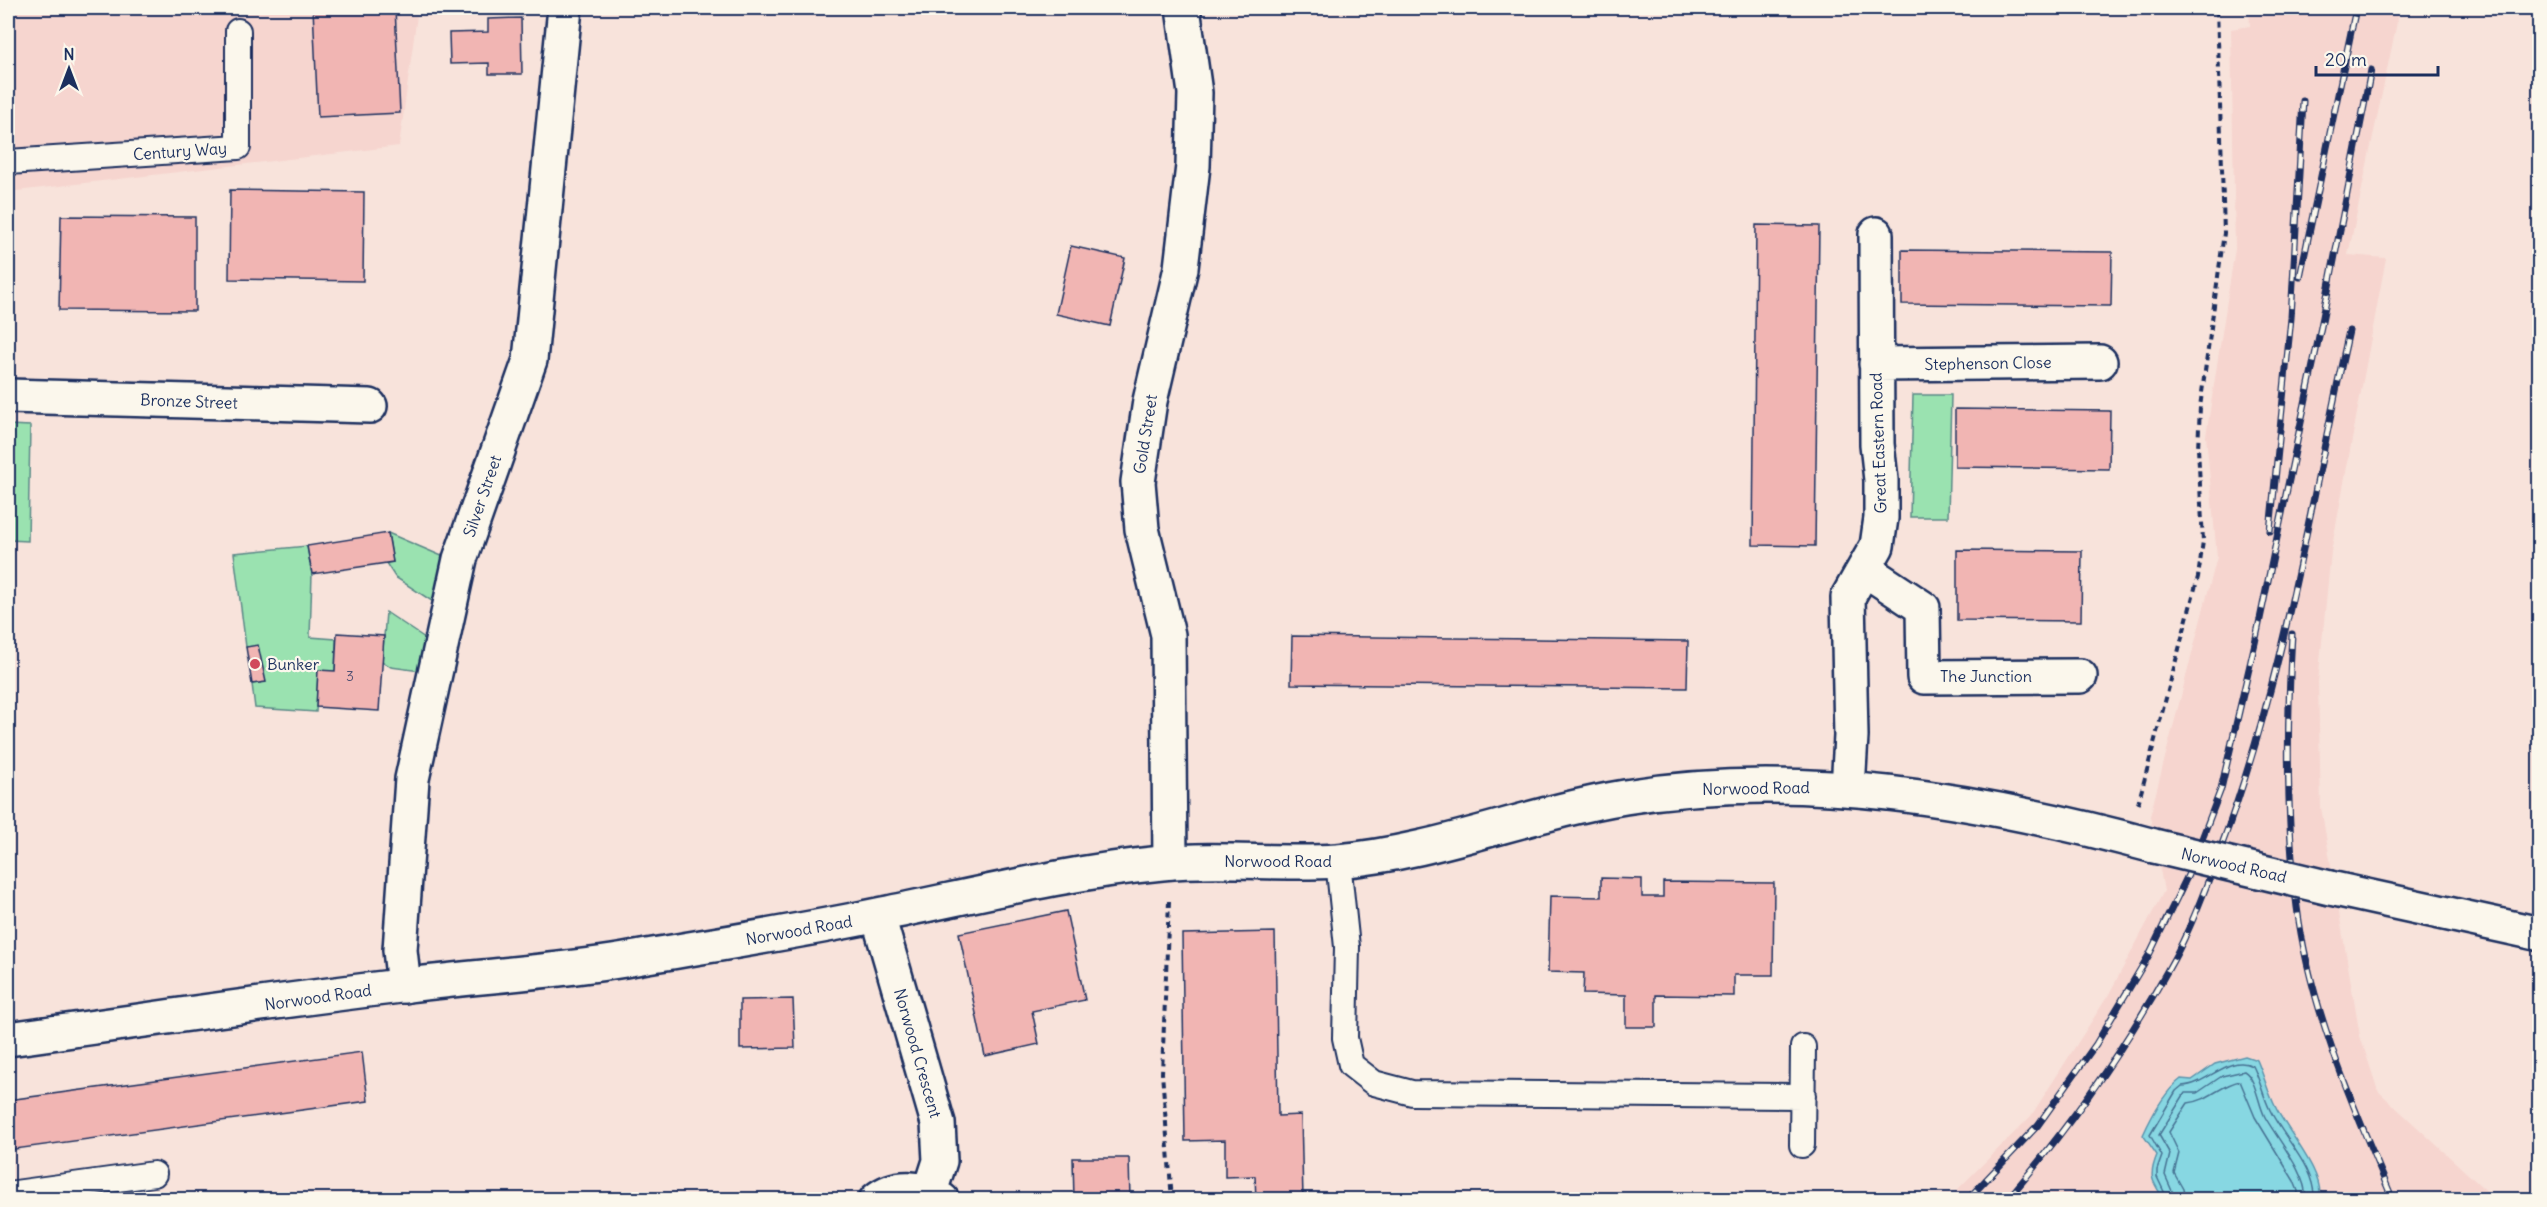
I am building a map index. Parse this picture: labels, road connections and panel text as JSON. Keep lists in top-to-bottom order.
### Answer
{
  "streets": {
    "street": [
      "Stephenson Close",
      "Bronze Street",
      "Gold Street",
      "Great Eastern Road",
      "Silver Street",
      "The Junction",
      "Norwood Road",
      "Norwood Crescent"
    ],
    "lane": ["Century Way"]
  },
  "crossings": [
    ["Stephenson Close", "Great Eastern Road"],
    ["Gold Street", "Norwood Road"],
    ["Great Eastern Road", "The Junction"],
    ["Great Eastern Road", "Norwood Road"],
    ["Silver Street", "Norwood Road"],
    ["Norwood Road", "Norwood Crescent"]
  ],
  "places": ["Bunker"],
  "house_numbers": ["3"],
  "scale_bar": "20 m",
  "north": "top"
}
